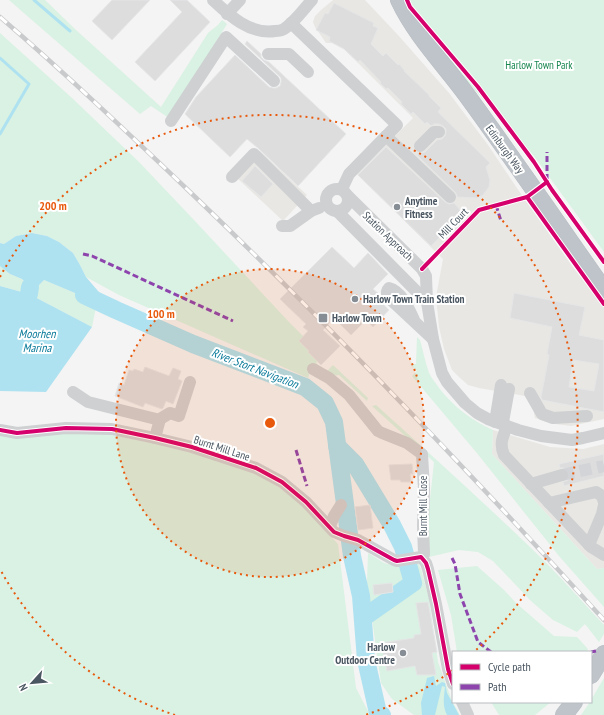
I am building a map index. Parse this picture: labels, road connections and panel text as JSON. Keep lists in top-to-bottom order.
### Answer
{
  "streets": {
    "highway": ["Edinburgh Way"],
    "street": ["Station Approach", "Burnt Mill Lane", "Burnt Mill Close"],
    "cycle path": ["Mill Court"]
  },
  "crossings": [
    ["Burnt Mill Lane", "Burnt Mill Close"]
  ],
  "water": ["Moorhen Marina", "River Stort Navigation"],
  "parks": ["Harlow Town Park"],
  "places": {
    "other": ["Anytime Fitness", "Harlow Town Train Station", "Harlow Outdoor Centre"],
    "transit": ["Harlow Town"]
  },
  "legend": ["Cycle path", "Path"],
  "north": "bottom left",
  "rings": ["200 m", "100 m"]
}
